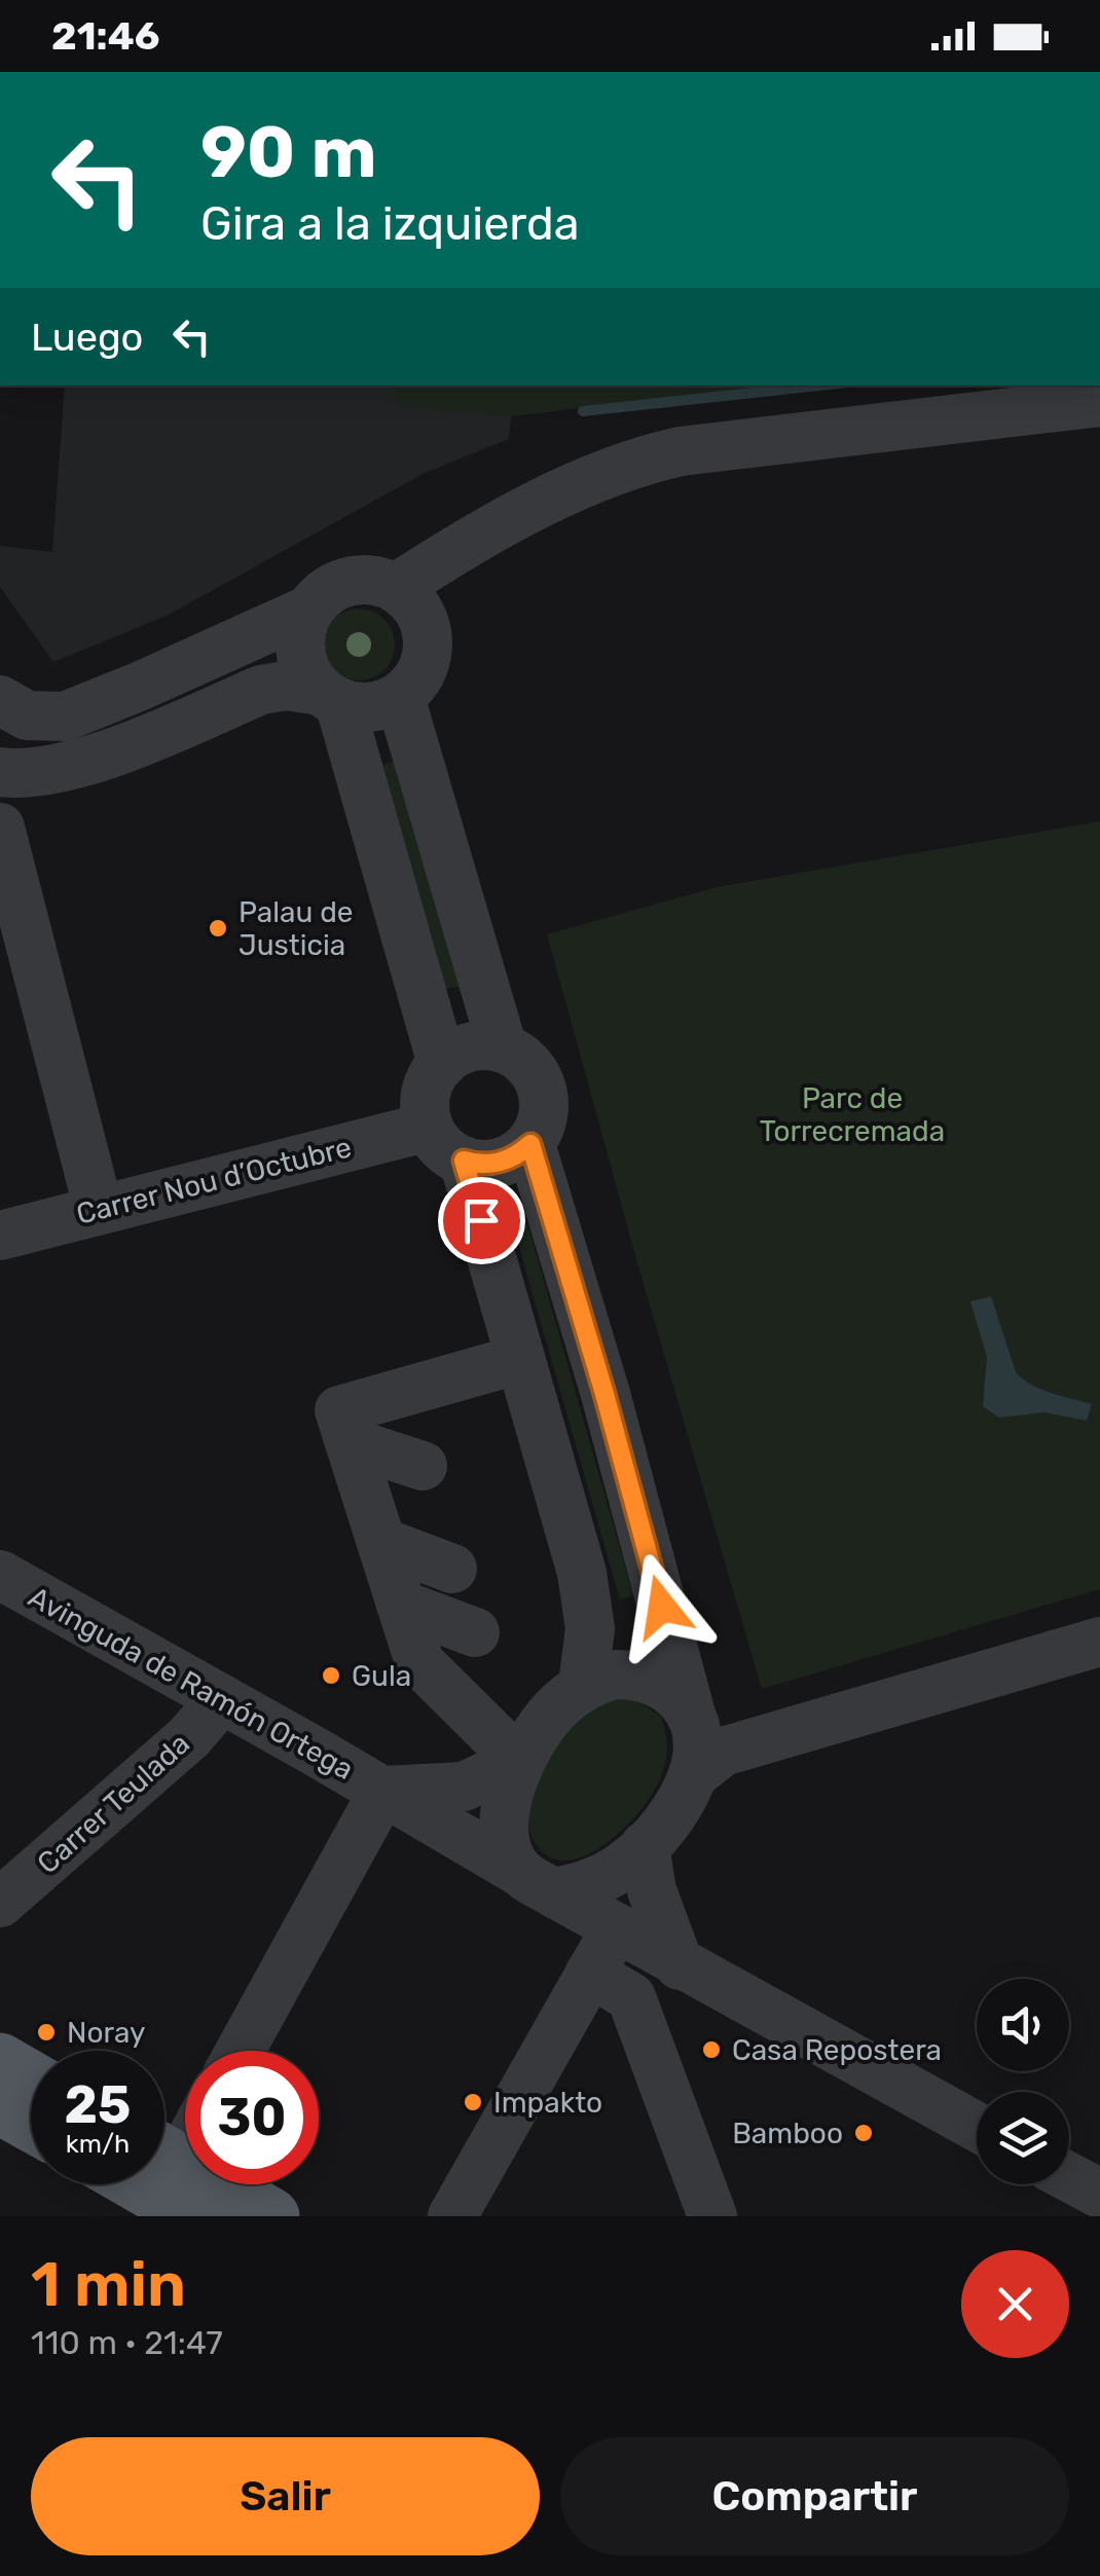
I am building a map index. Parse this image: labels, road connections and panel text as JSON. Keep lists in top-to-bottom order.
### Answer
{
  "streets": {
    "street": ["Carrer Nou d’Octubre", "Avinguda de Ramón Ortega", "Carrer Teulada"]
  },
  "crossings": [
    ["Avinguda de Ramón Ortega", "Carrer Teulada"]
  ],
  "parks": ["Parc de Torrecremada"],
  "places": [
    "Palau de Justicia",
    "Gula",
    "Noray",
    "Casa Repostera",
    "Impakto",
    "Bamboo"
  ],
  "page": {
    "status": "21:46",
    "turn": ["90 m", "Gira a la izquierda"],
    "then": "Luego",
    "speed": "25 km/h",
    "limit": "30",
    "heading": ["1 min", "110 m · 21:47"],
    "buttons": ["Salir", "Compartir"]
  }
}
